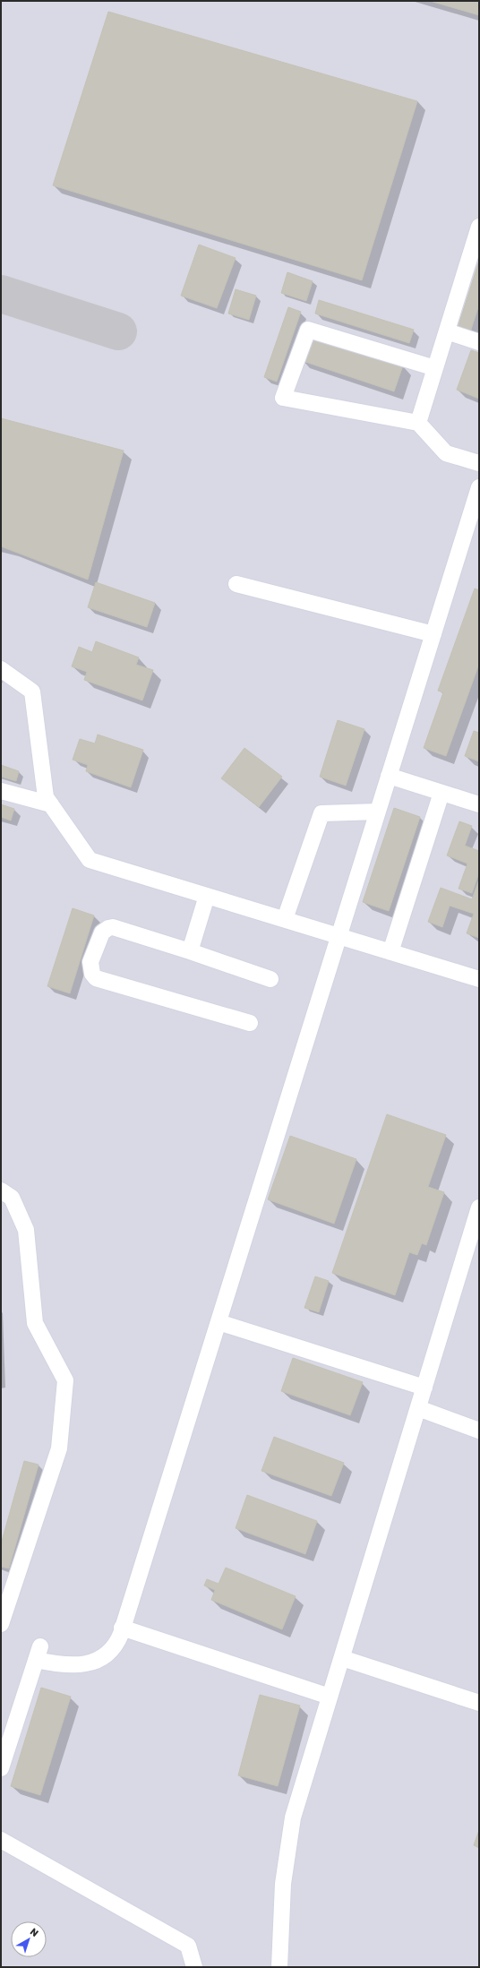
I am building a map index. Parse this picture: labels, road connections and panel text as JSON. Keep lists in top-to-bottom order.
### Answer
{
  "north": "top right"
}
